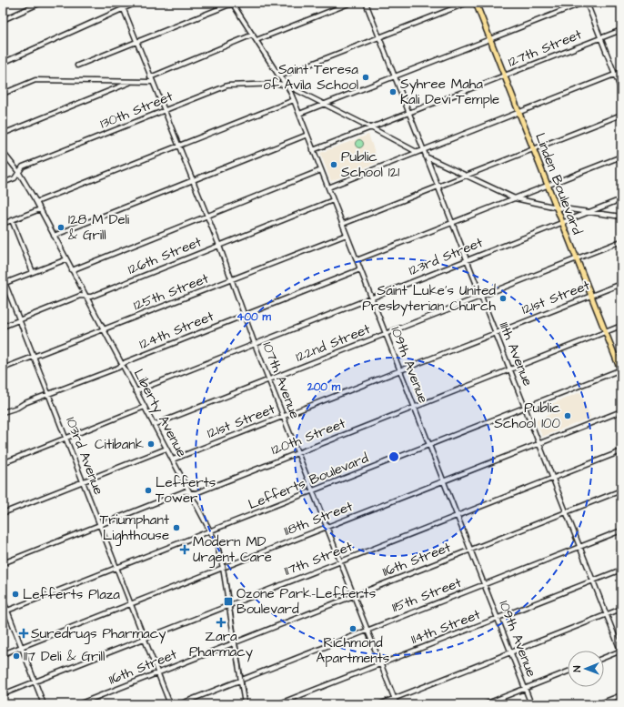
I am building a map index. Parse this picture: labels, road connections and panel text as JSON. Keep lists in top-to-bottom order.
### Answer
{
  "streets": {
    "main road": ["Linden Boulevard"],
    "street": [
      "127th Street",
      "130th Street",
      "126th Street",
      "123rd Street",
      "125th Street",
      "121st Street",
      "124th Street",
      "122nd Street",
      "111th Avenue",
      "109th Avenue",
      "107th Avenue",
      "Liberty Avenue",
      "120th Street",
      "103rd Avenue",
      "Lefferts Boulevard",
      "118th Street",
      "117th Street",
      "116th Street",
      "115th Street",
      "114th Street"
    ]
  },
  "crossings": [
    ["127th Street", "Linden Boulevard"],
    ["127th Street", "111th Avenue"],
    ["127th Street", "109th Avenue"],
    ["130th Street", "109th Avenue"],
    ["130th Street", "107th Avenue"],
    ["130th Street", "Liberty Avenue"],
    ["Linden Boulevard", "123rd Street"],
    ["Linden Boulevard", "121st Street"],
    ["Linden Boulevard", "122nd Street"],
    ["Linden Boulevard", "120th Street"],
    ["Linden Boulevard", "Lefferts Boulevard"],
    ["126th Street", "109th Avenue"],
    ["126th Street", "107th Avenue"],
    ["126th Street", "Liberty Avenue"],
    ["126th Street", "103rd Avenue"],
    ["123rd Street", "111th Avenue"],
    ["123rd Street", "109th Avenue"],
    ["123rd Street", "107th Avenue"],
    ["123rd Street", "Liberty Avenue"],
    ["125th Street", "109th Avenue"],
    ["125th Street", "107th Avenue"],
    ["125th Street", "Liberty Avenue"],
    ["125th Street", "103rd Avenue"],
    ["121st Street", "111th Avenue"],
    ["121st Street", "109th Avenue"],
    ["121st Street", "107th Avenue"],
    ["121st Street", "Liberty Avenue"],
    ["124th Street", "109th Avenue"],
    ["124th Street", "107th Avenue"],
    ["124th Street", "Liberty Avenue"],
    ["124th Street", "103rd Avenue"],
    ["122nd Street", "111th Avenue"],
    ["122nd Street", "109th Avenue"],
    ["122nd Street", "107th Avenue"],
    ["122nd Street", "Liberty Avenue"],
    ["111th Avenue", "120th Street"],
    ["111th Avenue", "Lefferts Boulevard"],
    ["111th Avenue", "118th Street"],
    ["111th Avenue", "117th Street"],
    ["111th Avenue", "116th Street"],
    ["111th Avenue", "115th Street"],
    ["111th Avenue", "114th Street"],
    ["109th Avenue", "120th Street"],
    ["109th Avenue", "Lefferts Boulevard"],
    ["109th Avenue", "118th Street"],
    ["109th Avenue", "117th Street"],
    ["109th Avenue", "116th Street"],
    ["109th Avenue", "115th Street"],
    ["109th Avenue", "114th Street"],
    ["107th Avenue", "120th Street"],
    ["107th Avenue", "Lefferts Boulevard"],
    ["107th Avenue", "118th Street"],
    ["107th Avenue", "117th Street"],
    ["107th Avenue", "116th Street"],
    ["107th Avenue", "115th Street"],
    ["107th Avenue", "114th Street"],
    ["Liberty Avenue", "120th Street"],
    ["Liberty Avenue", "Lefferts Boulevard"],
    ["Liberty Avenue", "118th Street"],
    ["Liberty Avenue", "117th Street"],
    ["Liberty Avenue", "116th Street"],
    ["Liberty Avenue", "115th Street"],
    ["120th Street", "103rd Avenue"],
    ["103rd Avenue", "Lefferts Boulevard"],
    ["103rd Avenue", "118th Street"],
    ["103rd Avenue", "117th Street"],
    ["103rd Avenue", "116th Street"]
  ],
  "places": {
    "other": [
      "Saint Teresa of Avila School",
      "Syhree Maha Kali Devi Temple",
      "Public School 121",
      "128 M Deli & Grill",
      "Saint Luke's United Presbyterian Church",
      "Public School 100",
      "Citibank",
      "Lefferts Tower",
      "Triumphant Lighthouse",
      "Lefferts Plaza",
      "Richmond Apartments",
      "117 Deli & Grill"
    ],
    "health": ["Modern MD Urgent Care", "Zara Pharmacy", "Suredrugs Pharmacy"],
    "transit": ["Ozone Park–Lefferts Boulevard"]
  },
  "north": "left",
  "rings": ["400 m", "200 m"]
}
